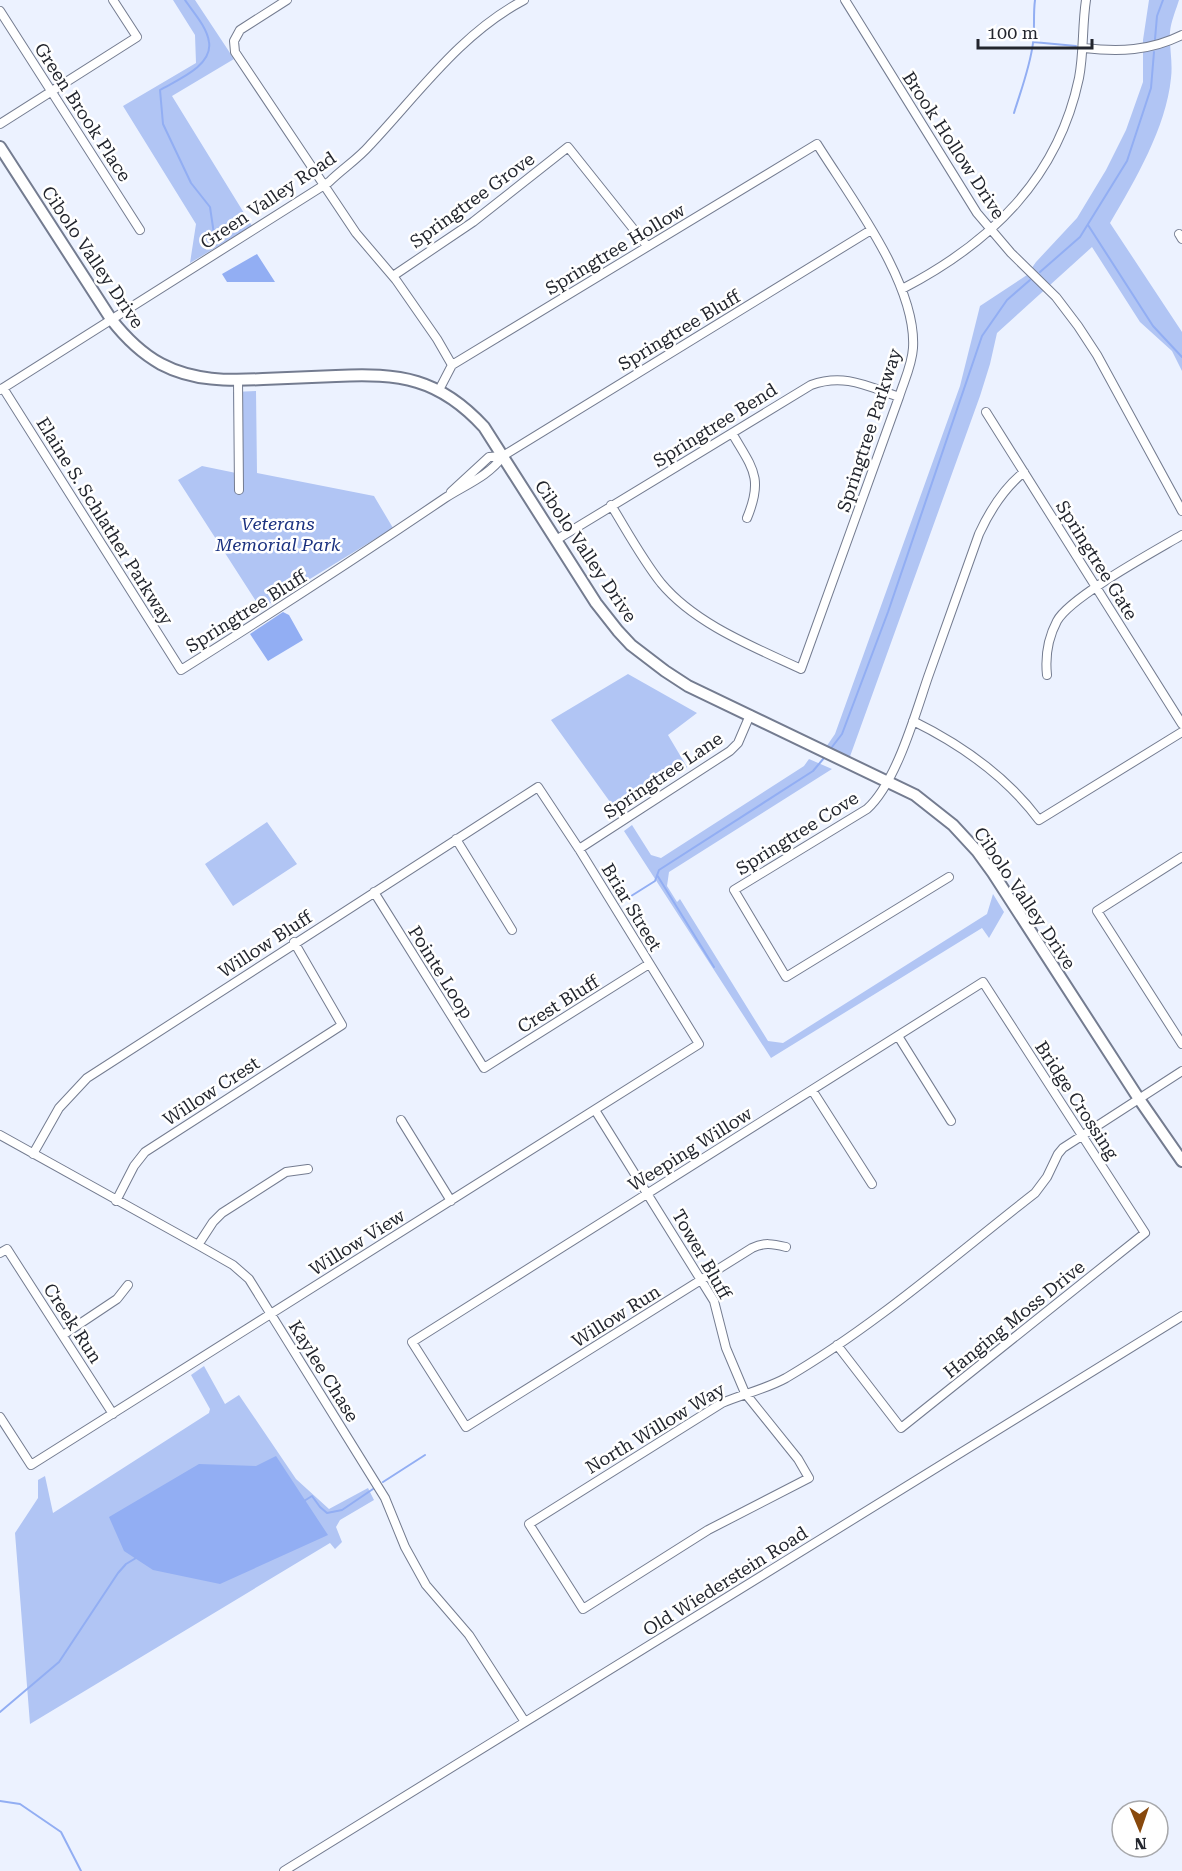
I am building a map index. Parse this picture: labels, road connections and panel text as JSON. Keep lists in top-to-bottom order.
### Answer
{
  "streets": {
    "main road": ["Cibolo Valley Drive"],
    "street": [
      "Green Brook Place",
      "Brook Hollow Drive",
      "Green Valley Road",
      "Springtree Grove",
      "Springtree Hollow",
      "Springtree Bluff",
      "Springtree Bend",
      "Springtree Parkway",
      "Elaine S. Schlather Parkway",
      "Springtree Gate",
      "Springtree Lane",
      "Springtree Cove",
      "Briar Street",
      "Willow Bluff",
      "Pointe Loop",
      "Crest Bluff",
      "Willow Crest",
      "Bridge Crossing",
      "Weeping Willow",
      "Willow View",
      "Tower Bluff",
      "Willow Run",
      "Hanging Moss Drive",
      "Creek Run",
      "Kaylee Chase",
      "North Willow Way",
      "Old Wiederstein Road"
    ]
  },
  "crossings": [
    ["Green Valley Road", "Cibolo Valley Drive"],
    ["Green Valley Road", "Elaine S. Schlather Parkway"],
    ["Springtree Grove", "Springtree Hollow"],
    ["Springtree Hollow", "Springtree Parkway"],
    ["Cibolo Valley Drive", "Springtree Bluff"],
    ["Cibolo Valley Drive", "Springtree Bend"],
    ["Cibolo Valley Drive", "Springtree Lane"],
    ["Cibolo Valley Drive", "Springtree Cove"],
    ["Cibolo Valley Drive", "North Willow Way"],
    ["Springtree Bluff", "Springtree Parkway"],
    ["Springtree Bluff", "Elaine S. Schlather Parkway"],
    ["Springtree Bend", "Springtree Parkway"],
    ["Springtree Gate", "Springtree Cove"],
    ["Springtree Lane", "Briar Street"],
    ["Briar Street", "Willow Bluff"],
    ["Briar Street", "Crest Bluff"],
    ["Briar Street", "Willow View"],
    ["Willow Bluff", "Pointe Loop"],
    ["Willow Bluff", "Willow Crest"],
    ["Willow Bluff", "Kaylee Chase"],
    ["Pointe Loop", "Crest Bluff"],
    ["Willow Crest", "Kaylee Chase"],
    ["Bridge Crossing", "Weeping Willow"],
    ["Bridge Crossing", "Hanging Moss Drive"],
    ["Bridge Crossing", "North Willow Way"],
    ["Weeping Willow", "Tower Bluff"],
    ["Weeping Willow", "Willow Run"],
    ["Willow View", "Tower Bluff"],
    ["Willow View", "Creek Run"],
    ["Willow View", "Kaylee Chase"],
    ["Tower Bluff", "Willow Run"],
    ["Tower Bluff", "North Willow Way"],
    ["Hanging Moss Drive", "North Willow Way"],
    ["Kaylee Chase", "Old Wiederstein Road"]
  ],
  "parks": ["Veterans Memorial Park"],
  "scale_bar": "100 m",
  "north": "bottom"
}
